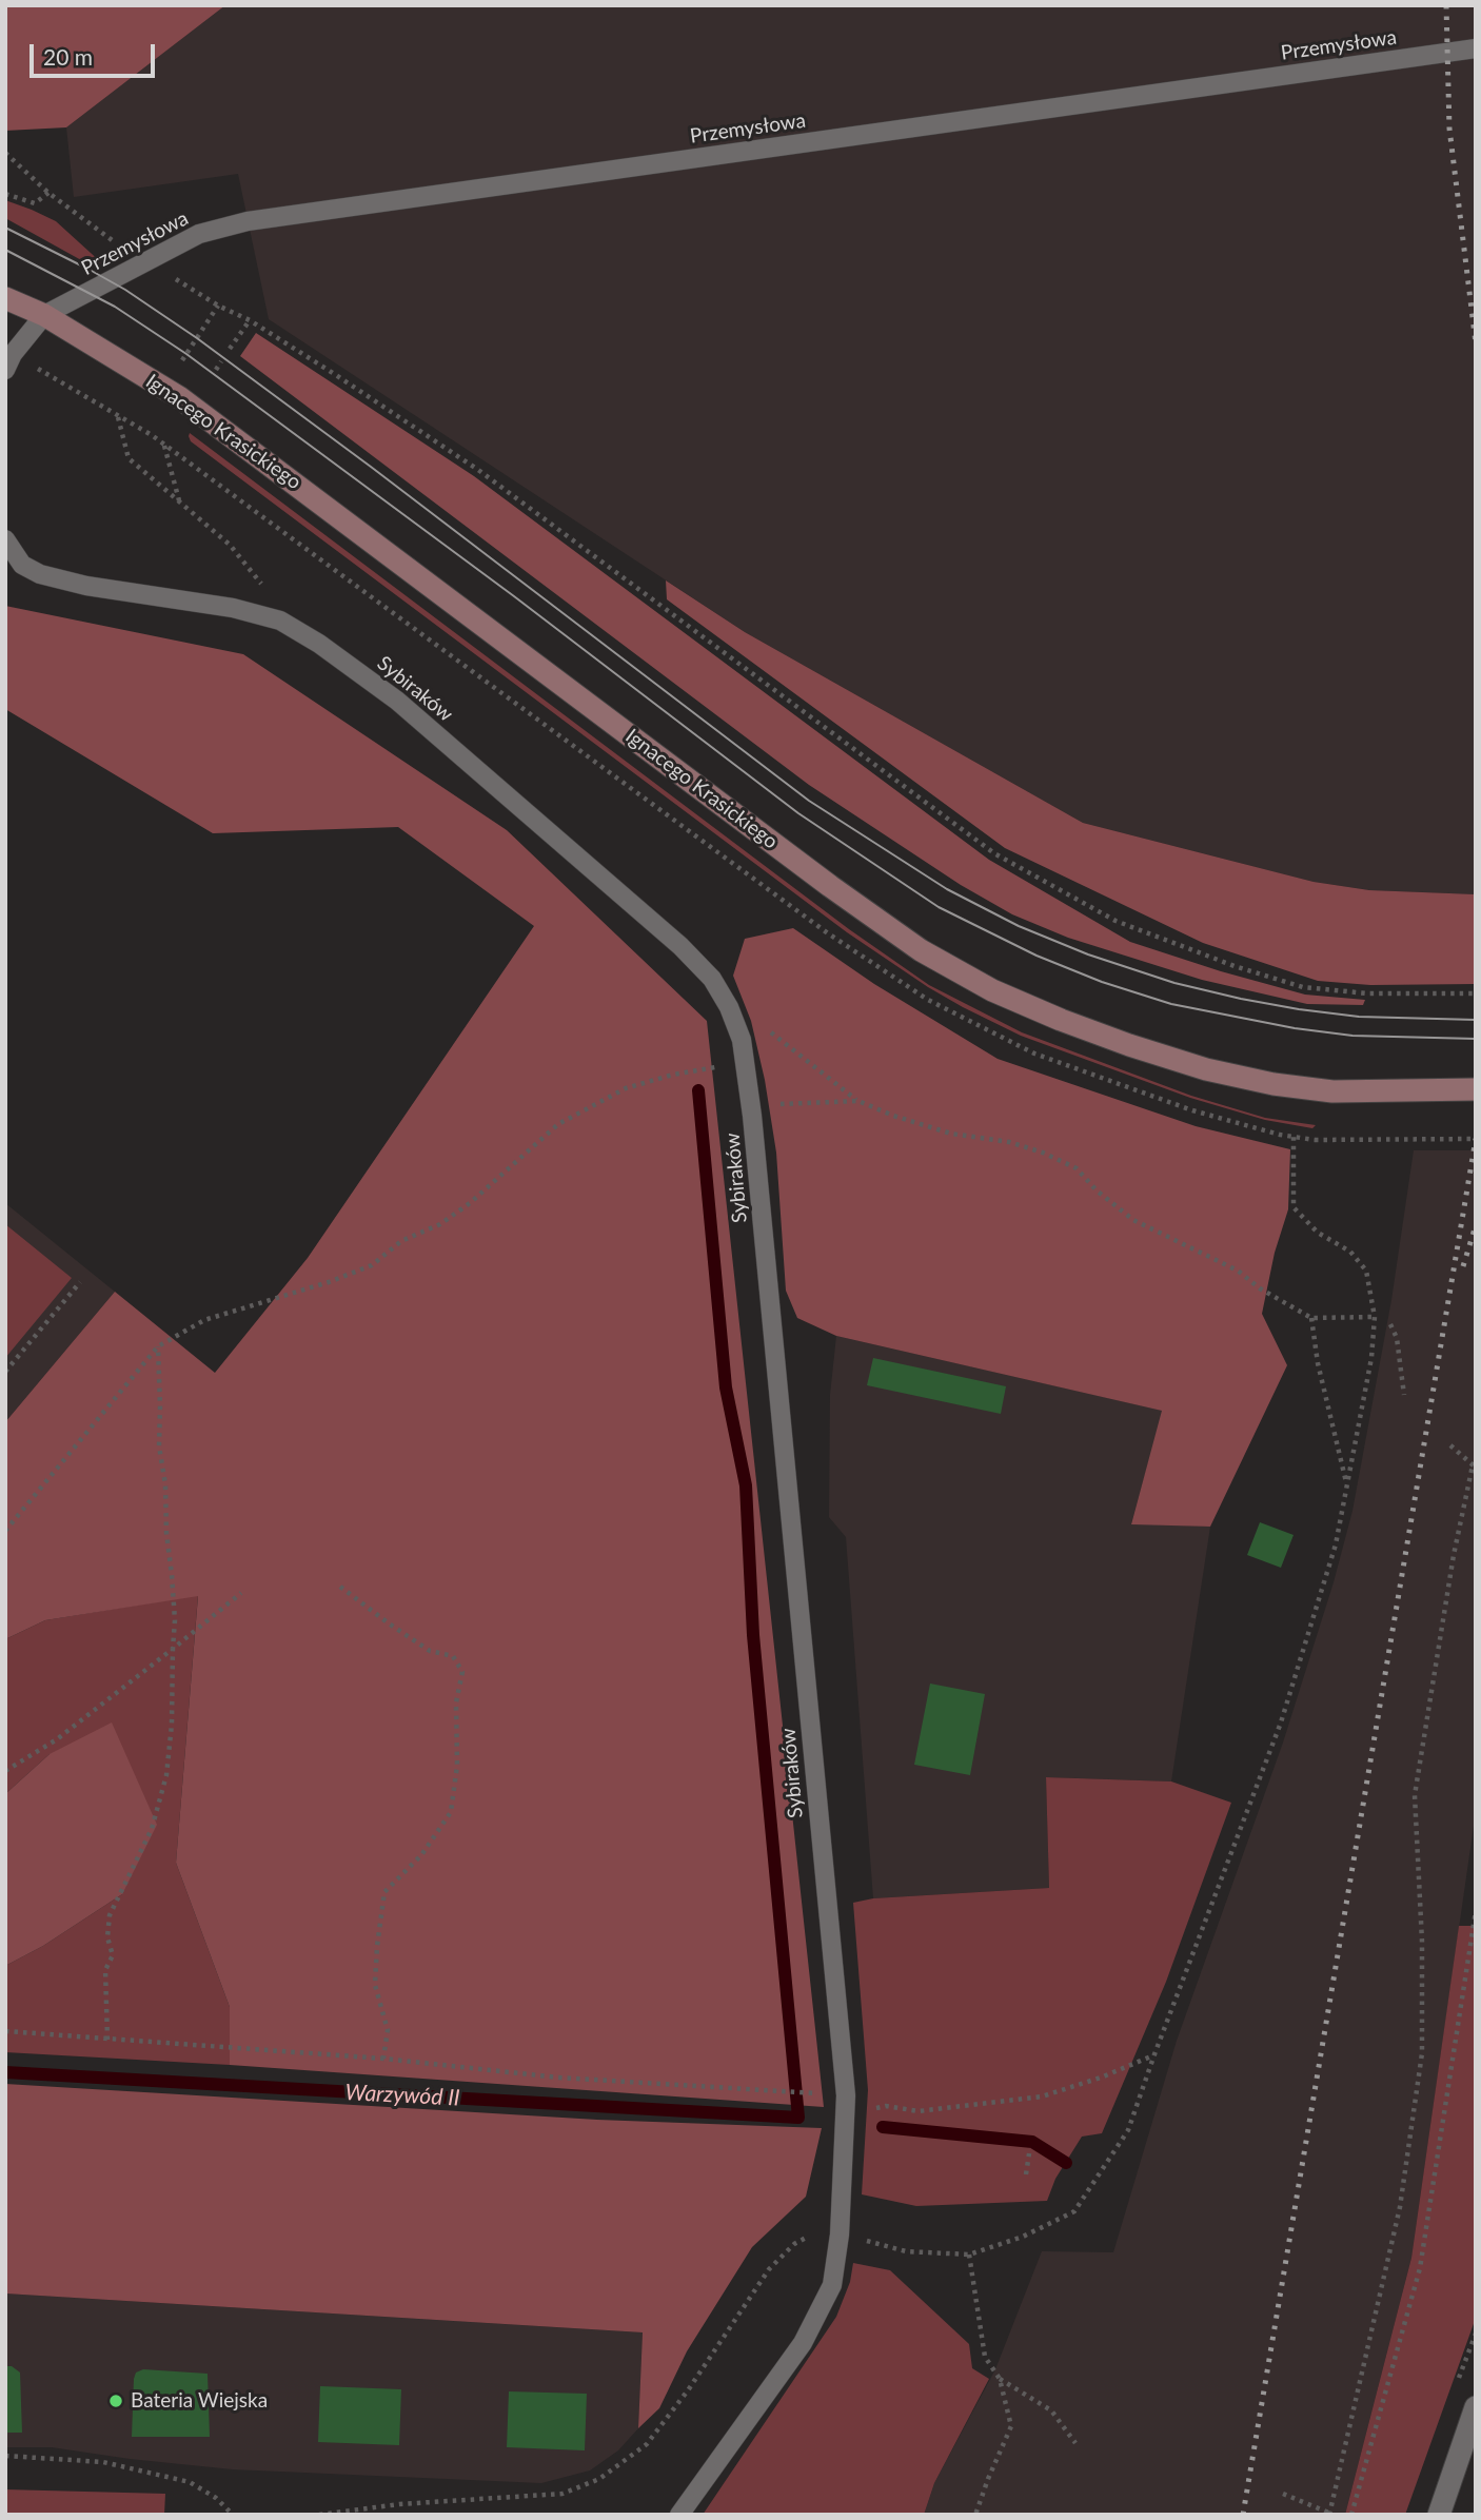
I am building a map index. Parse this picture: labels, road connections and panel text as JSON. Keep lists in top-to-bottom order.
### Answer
{
  "streets": {
    "street": ["Ignacego Krasickiego"],
    "lane": ["Przemysłowa", "Sybiraków"]
  },
  "crossings": [
    ["Przemysłowa", "Ignacego Krasickiego"]
  ],
  "water": ["Warzywód II"],
  "places": ["Bateria Wiejska"],
  "scale_bar": "20 m"
}
